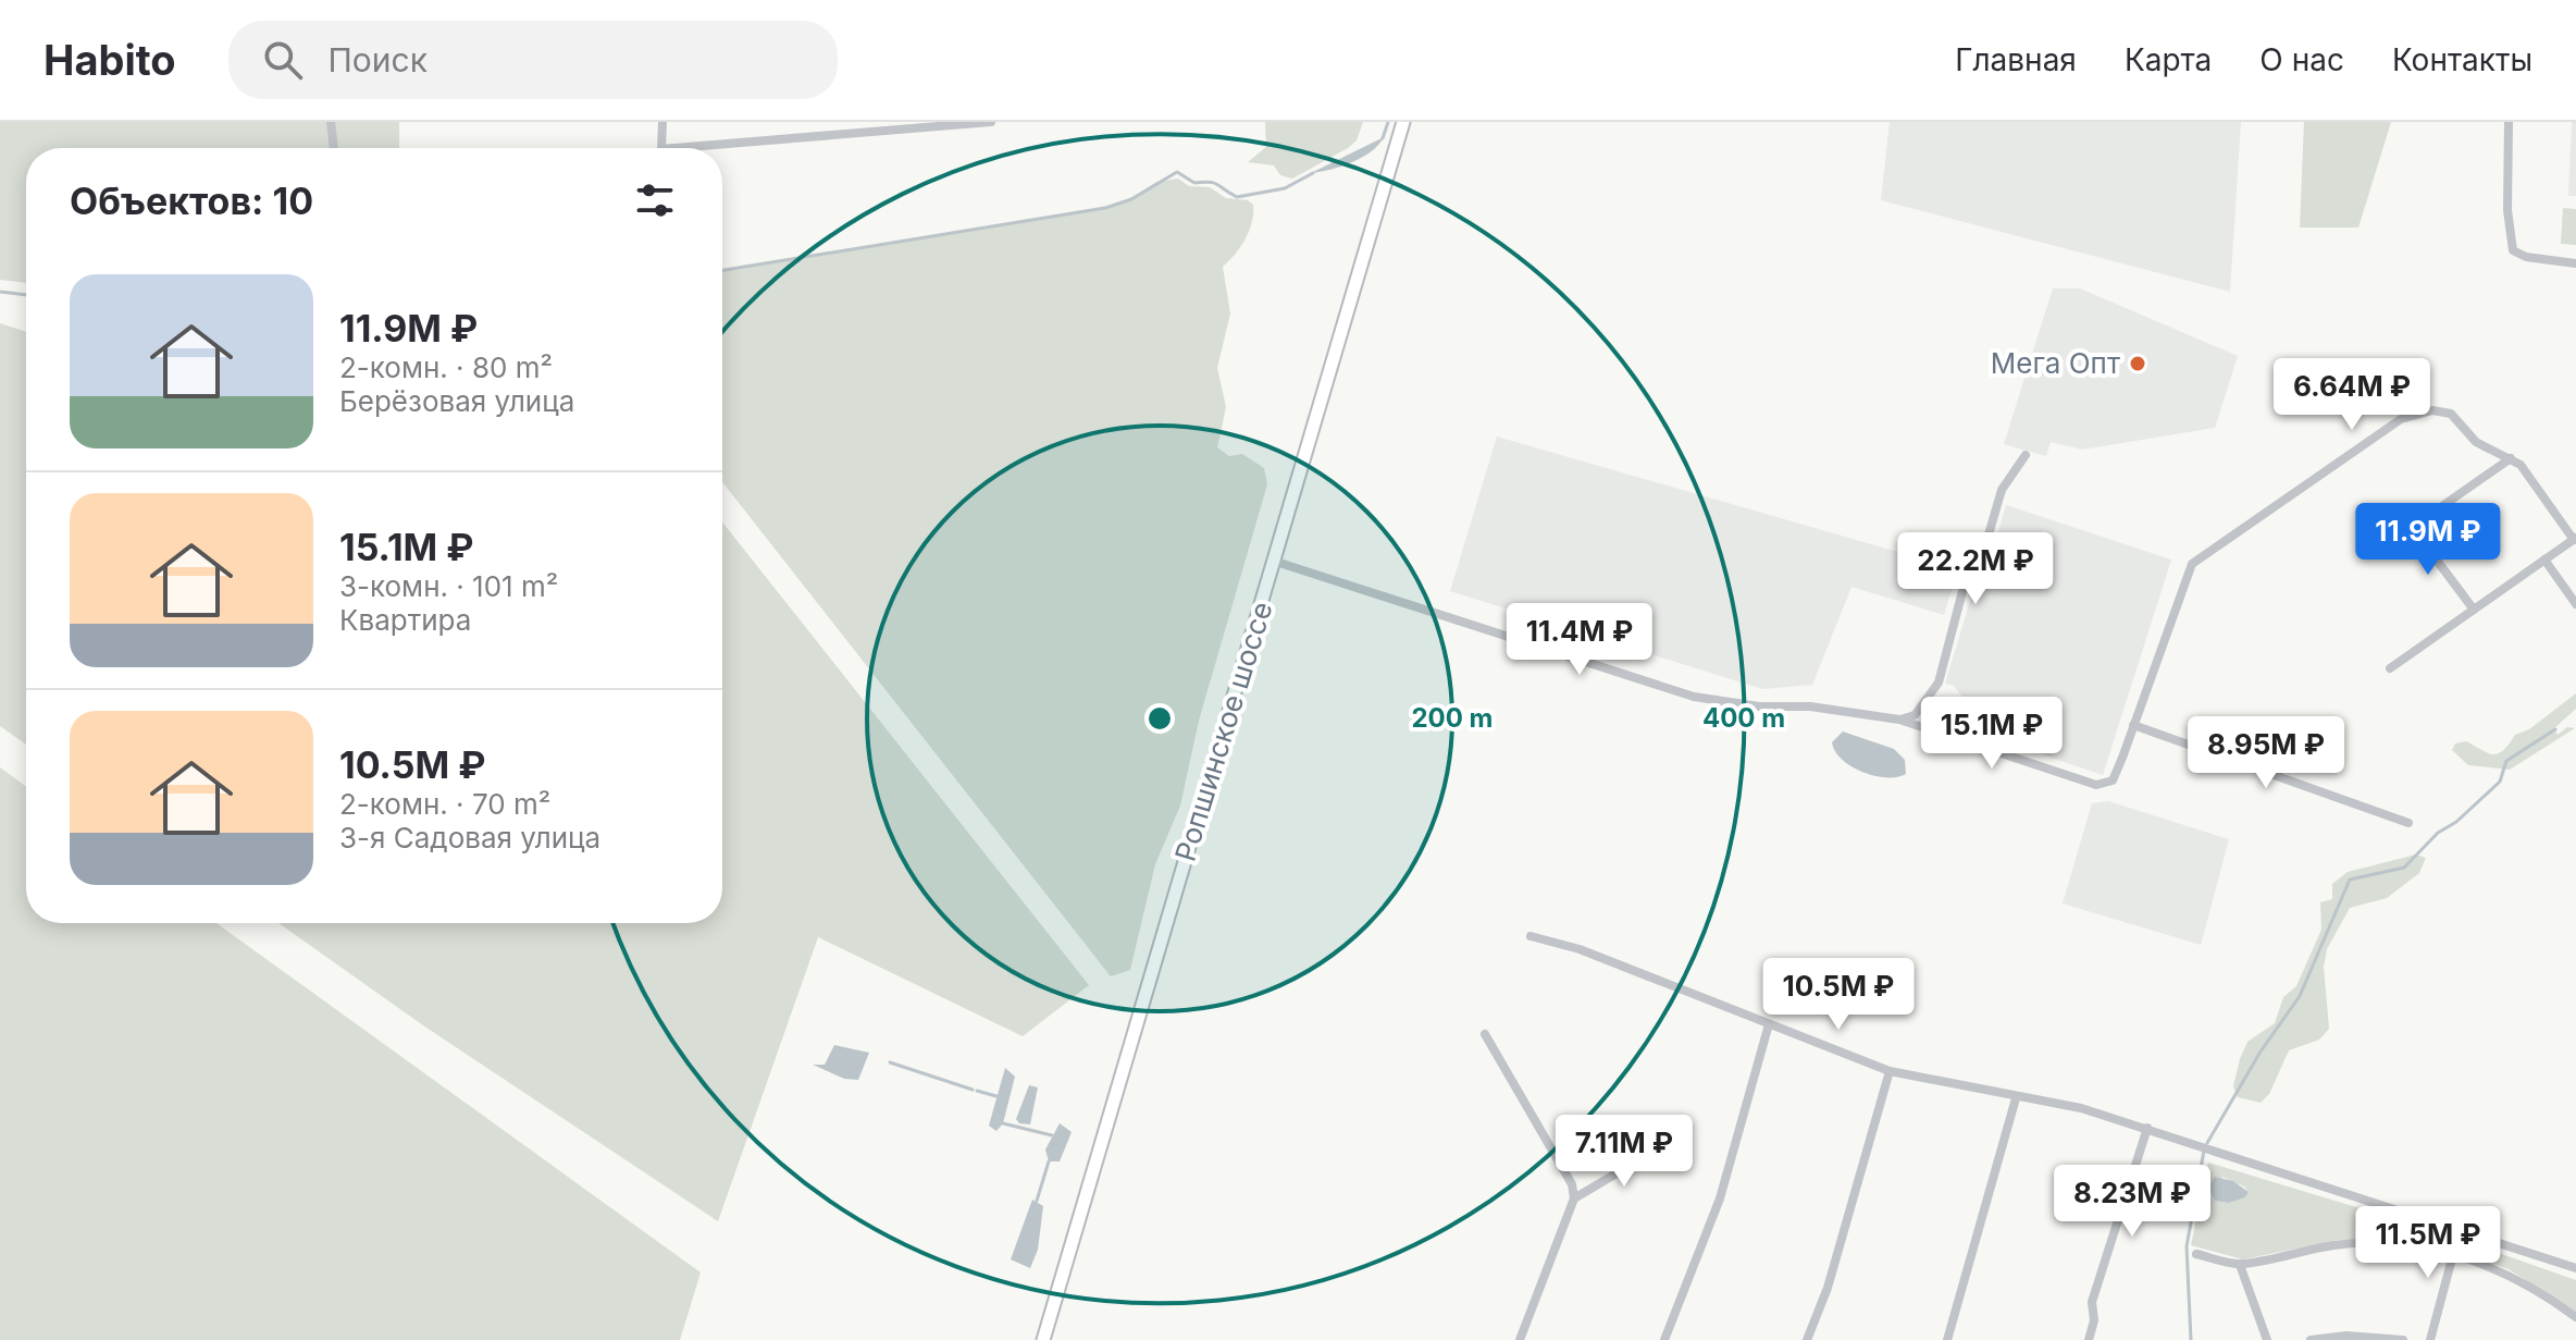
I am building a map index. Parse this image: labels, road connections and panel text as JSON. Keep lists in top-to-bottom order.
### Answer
{
  "streets": {
    "main road": ["Ропшинское шоссе"]
  },
  "places": ["Мега Опт"],
  "page": {
    "header": "Habito",
    "search": "Поиск",
    "nav": [
      "Главная",
      "Карта",
      "О нас",
      "Контакты"
    ],
    "heading": "Объектов: 10",
    "list": [
      {
        "name": "11.9M ₽",
        "note": "2-комн. · 80 m² · Берёзовая улица"
      },
      {
        "name": "15.1M ₽",
        "note": "3-комн. · 101 m² · Квартира"
      },
      {
        "name": "10.5M ₽",
        "note": "2-комн. · 70 m² · 3-я Садовая улица"
      }
    ],
    "price": [
      "6.64M ₽",
      "11.9M ₽",
      "22.2M ₽",
      "11.4M ₽",
      "15.1M ₽",
      "8.95M ₽",
      "10.5M ₽",
      "7.11M ₽",
      "8.23M ₽",
      "11.5M ₽"
    ]
  },
  "rings": ["200 m", "400 m"]
}
